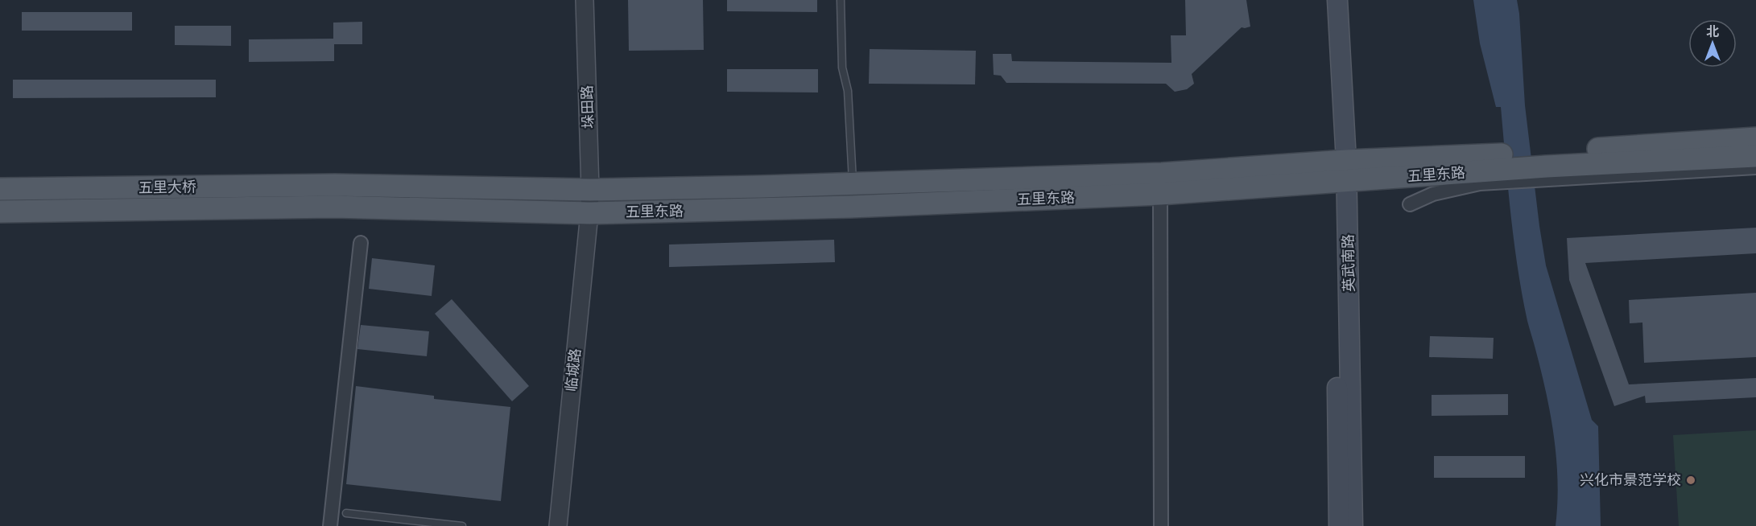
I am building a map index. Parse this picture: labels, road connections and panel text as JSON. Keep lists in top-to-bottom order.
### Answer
{
  "streets": {
    "main road": ["五里东路", "五里大桥", "英武南路"],
    "street": ["垛田路", "临城路"]
  },
  "crossings": [
    ["垛田路", "五里东路"],
    ["垛田路", "临城路"],
    ["五里东路", "五里大桥"],
    ["五里东路", "英武南路"],
    ["五里东路", "临城路"]
  ],
  "places": ["兴化市景范学校"],
  "north": "top"
}
